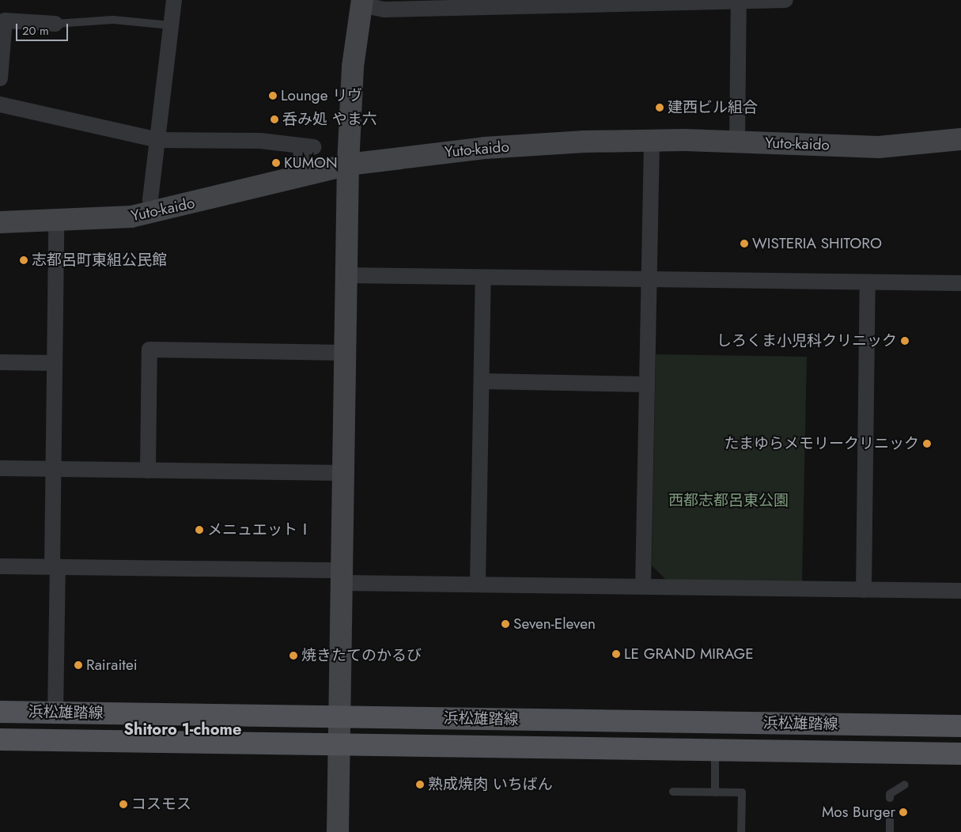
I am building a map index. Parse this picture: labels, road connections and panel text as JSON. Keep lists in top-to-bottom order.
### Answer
{
  "streets": {
    "main road": ["浜松雄踏線"],
    "street": ["Yuto-kaido"]
  },
  "districts": ["Shitoro 1-chome"],
  "parks": ["西都志都呂東公園"],
  "places": [
    "Lounge リヴ",
    "建西ビル組合",
    "呑み処 やま六",
    "KUMON",
    "WISTERIA SHITORO",
    "志都呂町東組公民館",
    "しろくま小児科クリニック",
    "たまゆらメモリークリニック",
    "メニュエットⅠ",
    "Seven-Eleven",
    "LE GRAND MIRAGE",
    "焼きたてのかるび",
    "Rairaitei",
    "熟成焼肉 いちばん",
    "コスモス",
    "Mos Burger"
  ],
  "scale_bar": "20 m"
}
